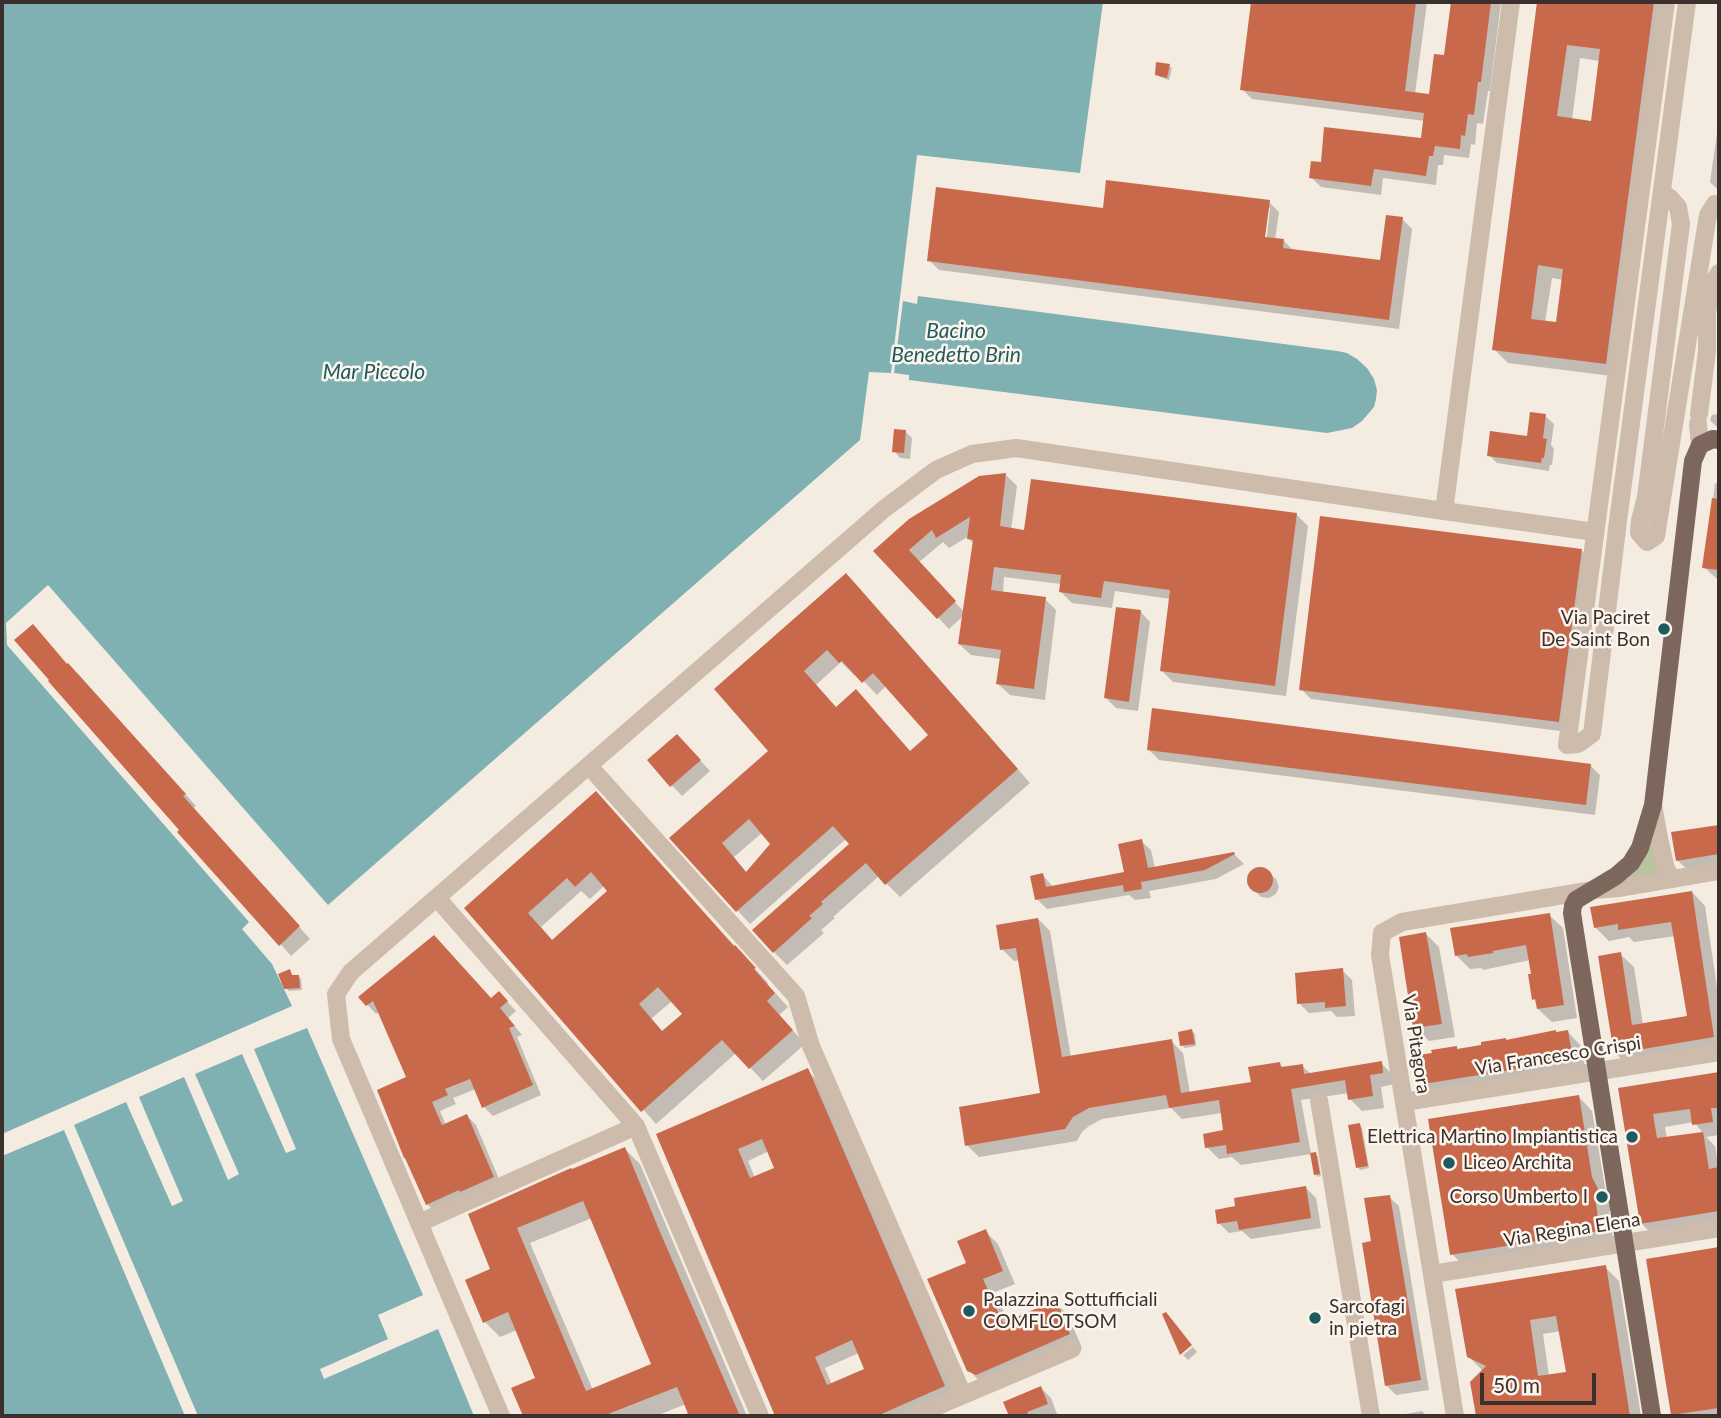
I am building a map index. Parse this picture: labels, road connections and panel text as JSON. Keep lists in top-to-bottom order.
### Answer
{
  "streets": {
    "street": ["Via Pitagora", "Via Francesco Crispi", "Via Regina Elena"]
  },
  "crossings": [
    ["Via Pitagora", "Via Francesco Crispi"],
    ["Via Pitagora", "Via Regina Elena"]
  ],
  "water": ["Bacino Benedetto Brin", "Mar Piccolo"],
  "places": [
    "Via Paciret De Saint Bon",
    "Elettrica Martino Impiantistica",
    "Liceo Archita",
    "Corso Umberto I",
    "Palazzina Sottufficiali COMFLOTSOM",
    "Sarcofagi in pietra"
  ],
  "scale_bar": "50 m"
}
